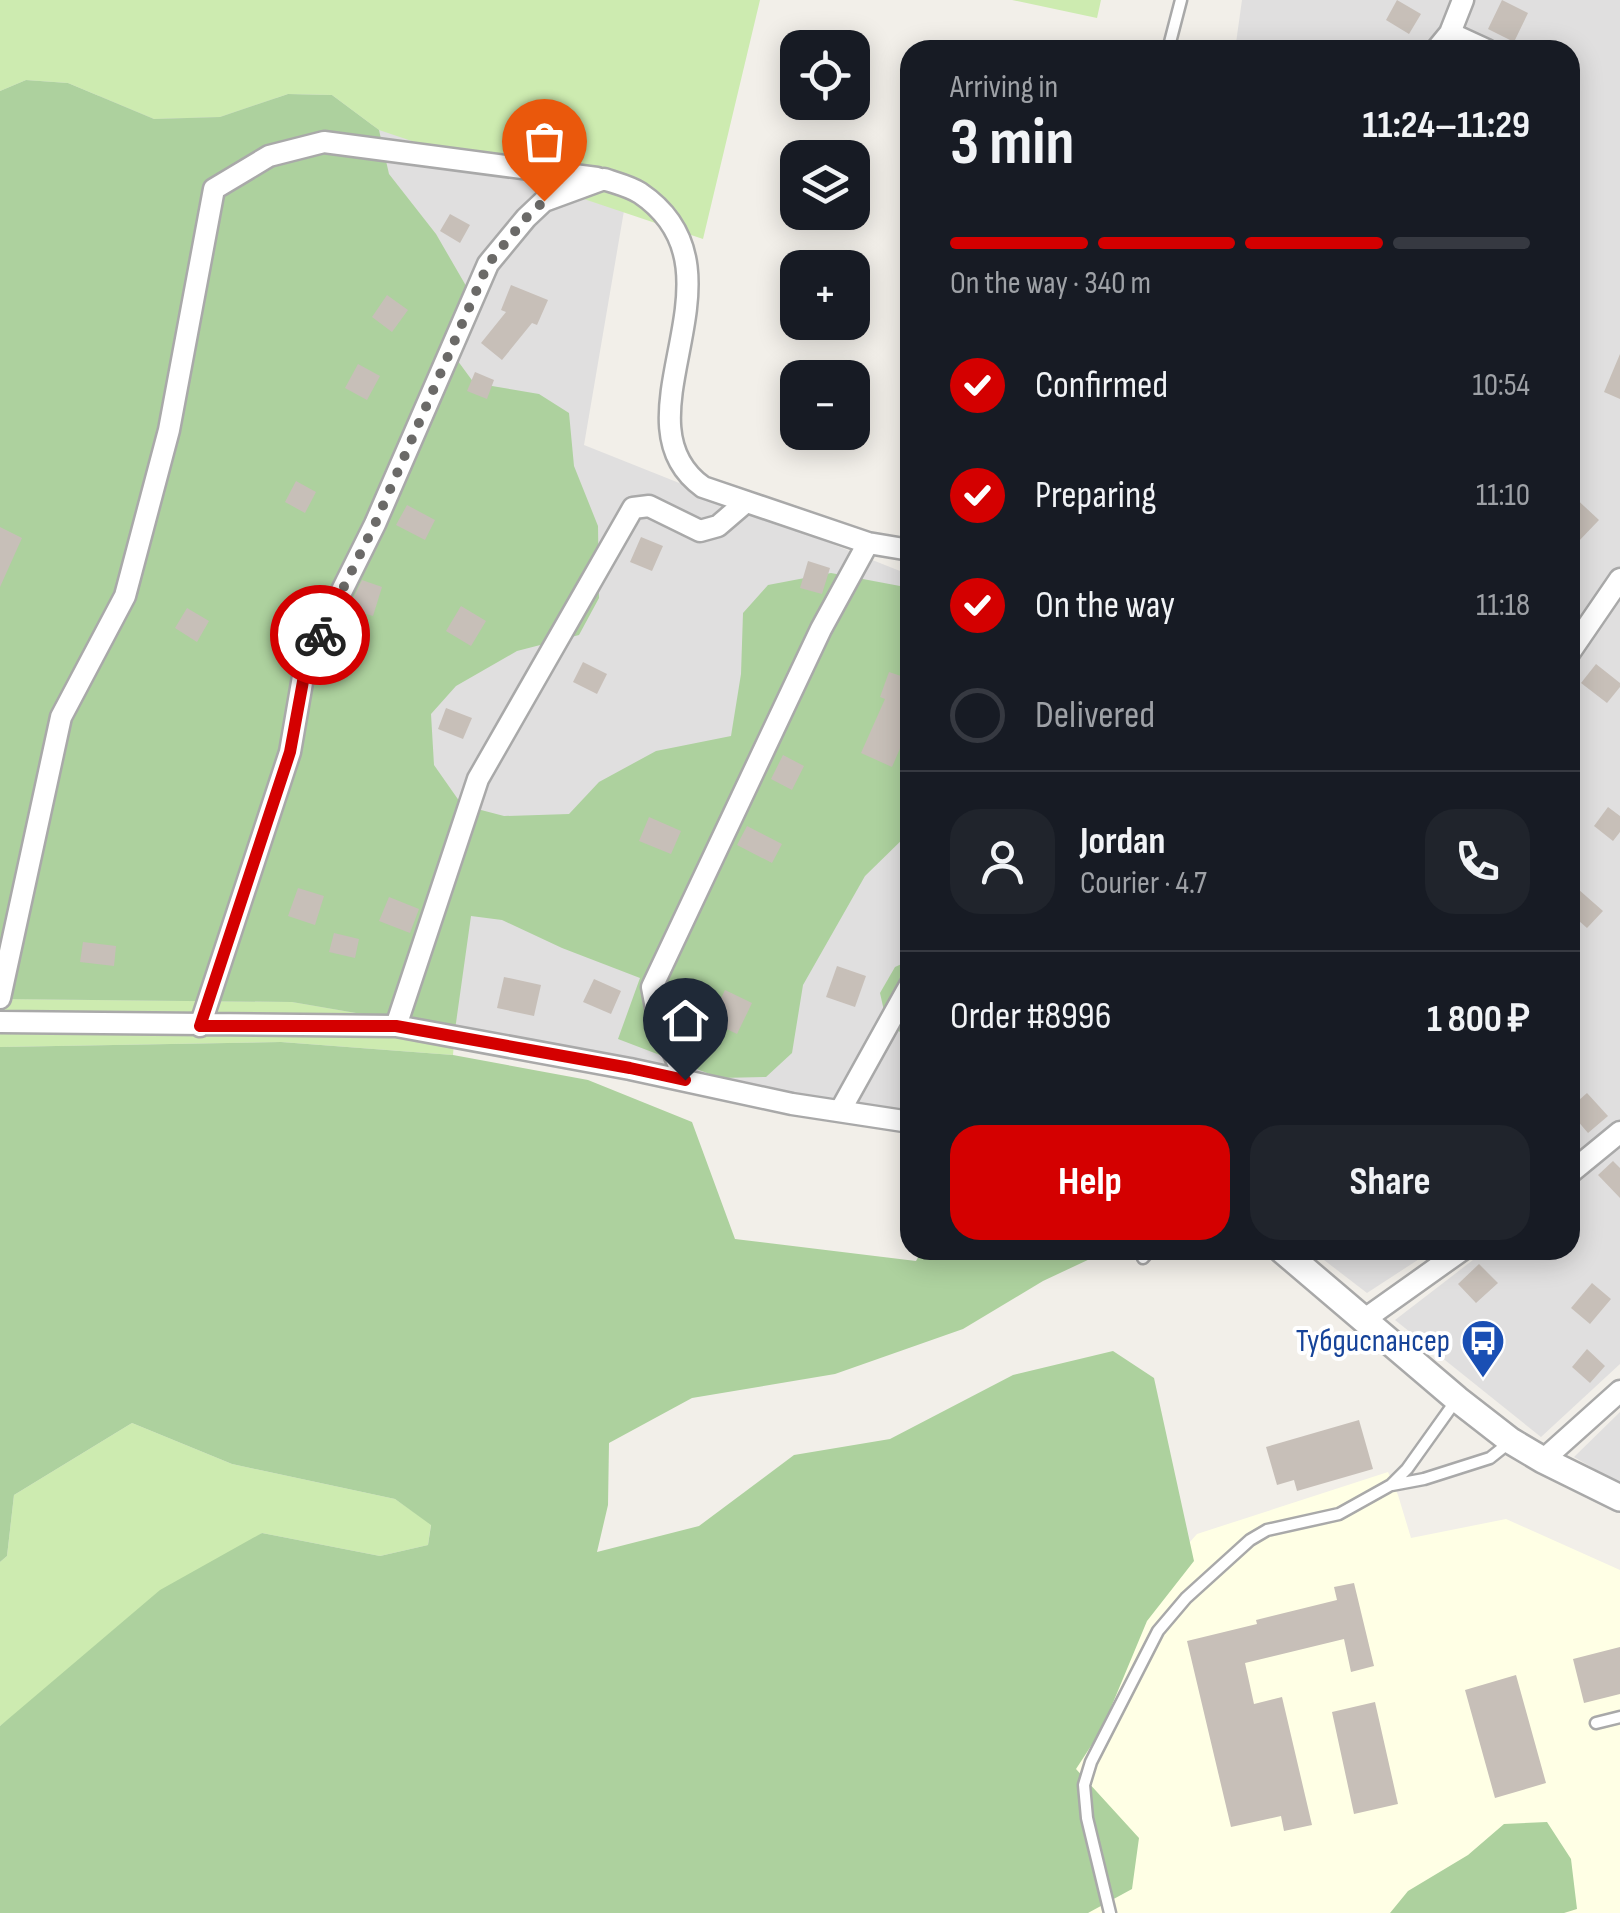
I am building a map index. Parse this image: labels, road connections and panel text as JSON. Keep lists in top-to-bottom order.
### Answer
{
  "places": {
    "bus stop": ["Тубдиспансер"]
  },
  "page": {
    "map_buttons": ["+", "−"],
    "heading": ["3 min", "Arriving in", "11:24–11:29"],
    "panel": [
      "Jordan",
      "Courier · 4.7",
      "Order #8996",
      "1 800 ₽"
    ],
    "bar": "On the way · 340 m",
    "list": [
      ["Confirmed", "10:54"],
      ["Preparing", "11:10"],
      ["On the way", "11:18"],
      "Delivered"
    ],
    "buttons": ["Help", "Share"]
  }
}
